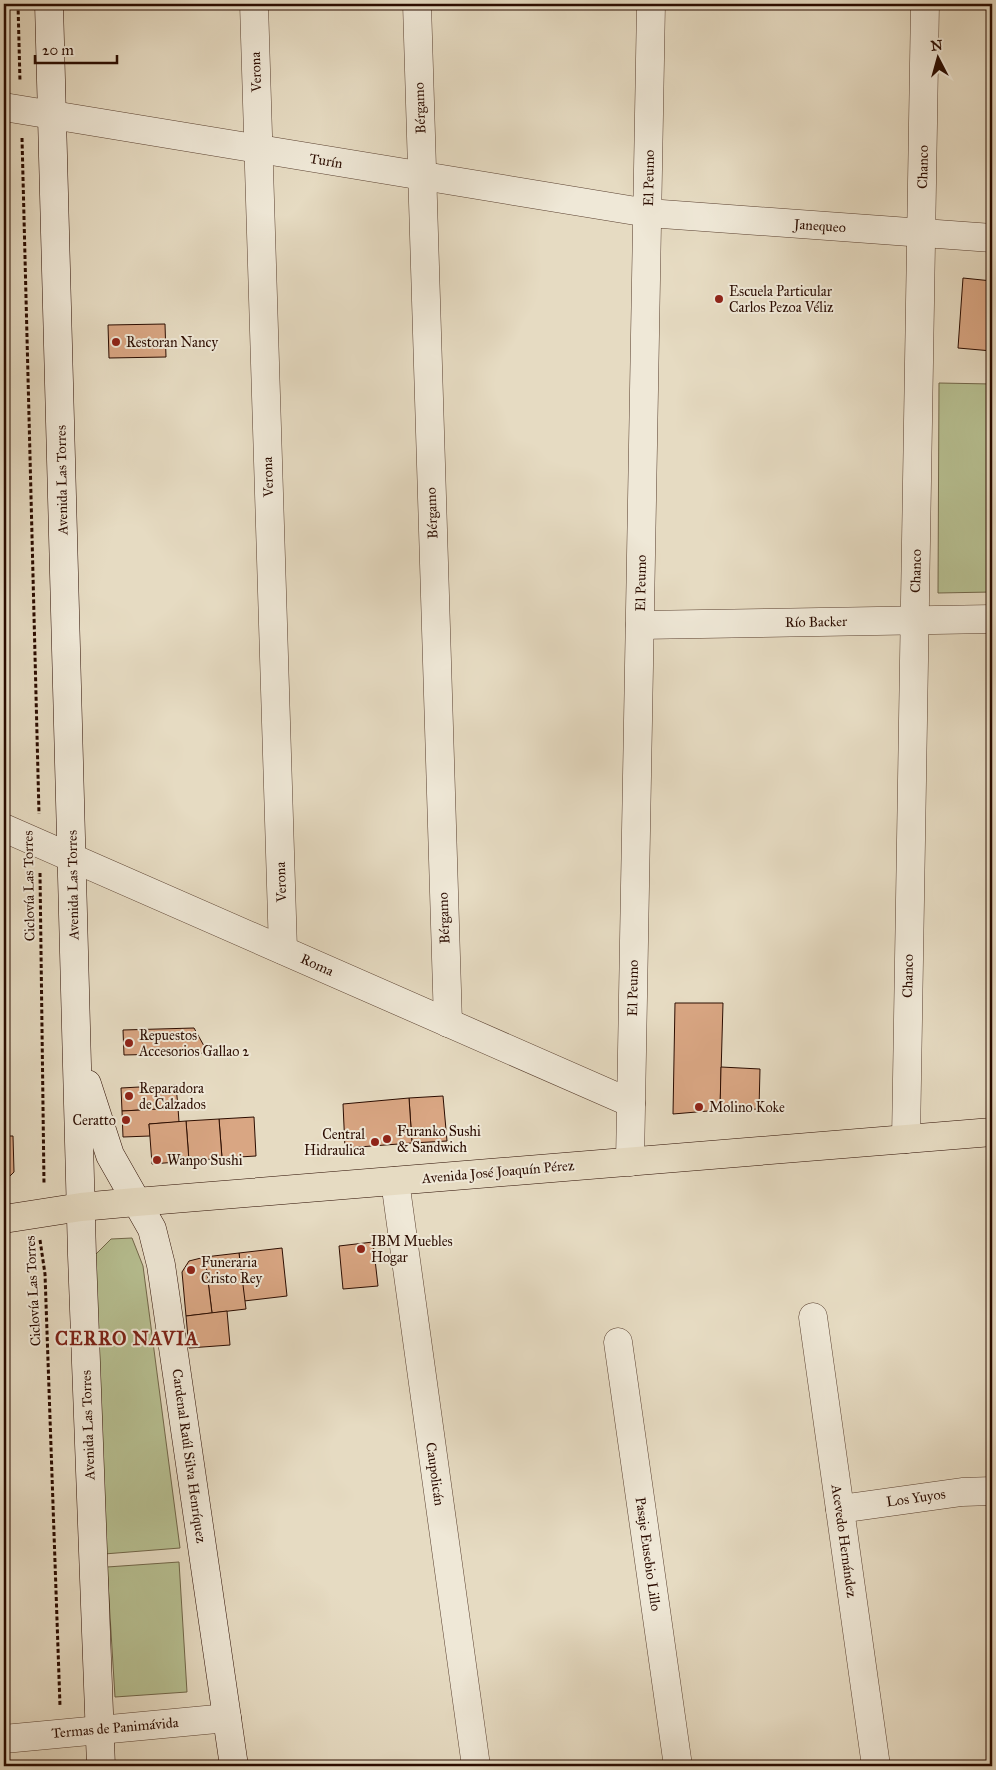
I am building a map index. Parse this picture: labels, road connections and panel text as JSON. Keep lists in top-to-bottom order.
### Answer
{
  "streets": {
    "main road": ["Avenida José Joaquín Pérez"],
    "street": [
      "Verona",
      "Bérgamo",
      "Turín",
      "Chanco",
      "El Peumo",
      "Janequeo",
      "Avenida Las Torres",
      "Río Backer",
      "Roma",
      "Cardenal Raúl Silva Henríquez",
      "Caupolicán",
      "Los Yuyos",
      "Acevedo Hernández",
      "Pasaje Eusebio Lillo",
      "Termas de Panimávida"
    ],
    "path": ["Ciclovía Las Torres"]
  },
  "crossings": [
    ["Verona", "Turín"],
    ["Verona", "Roma"],
    ["Bérgamo", "Turín"],
    ["Bérgamo", "Roma"],
    ["Turín", "El Peumo"],
    ["Turín", "Janequeo"],
    ["Turín", "Avenida Las Torres"],
    ["Turín", "Ciclovía Las Torres"],
    ["Chanco", "Janequeo"],
    ["Chanco", "Río Backer"],
    ["Chanco", "Avenida José Joaquín Pérez"],
    ["El Peumo", "Janequeo"],
    ["El Peumo", "Río Backer"],
    ["El Peumo", "Roma"],
    ["El Peumo", "Avenida José Joaquín Pérez"],
    ["Avenida Las Torres", "Roma"],
    ["Avenida Las Torres", "Avenida José Joaquín Pérez"],
    ["Avenida Las Torres", "Cardenal Raúl Silva Henríquez"],
    ["Avenida Las Torres", "Termas de Panimávida"],
    ["Ciclovía Las Torres", "Roma"],
    ["Ciclovía Las Torres", "Avenida José Joaquín Pérez"],
    ["Ciclovía Las Torres", "Termas de Panimávida"],
    ["Avenida José Joaquín Pérez", "Cardenal Raúl Silva Henríquez"],
    ["Avenida José Joaquín Pérez", "Caupolicán"],
    ["Cardenal Raúl Silva Henríquez", "Termas de Panimávida"],
    ["Los Yuyos", "Acevedo Hernández"]
  ],
  "districts": ["CERRO NAVIA"],
  "places": [
    "Escuela Particular Carlos Pezoa Véliz",
    "Restoran Nancy",
    "Repuestos Accesorios Gallao 2",
    "Reparadora de Calzados",
    "Molino Koke",
    "Ceratto",
    "Furanko Sushi & Sandwich",
    "Central Hidraulica",
    "Wanpo Sushi",
    "IBM Muebles Hogar",
    "Funeraria Cristo Rey"
  ],
  "scale_bar": "20 m",
  "north": "top"
}
